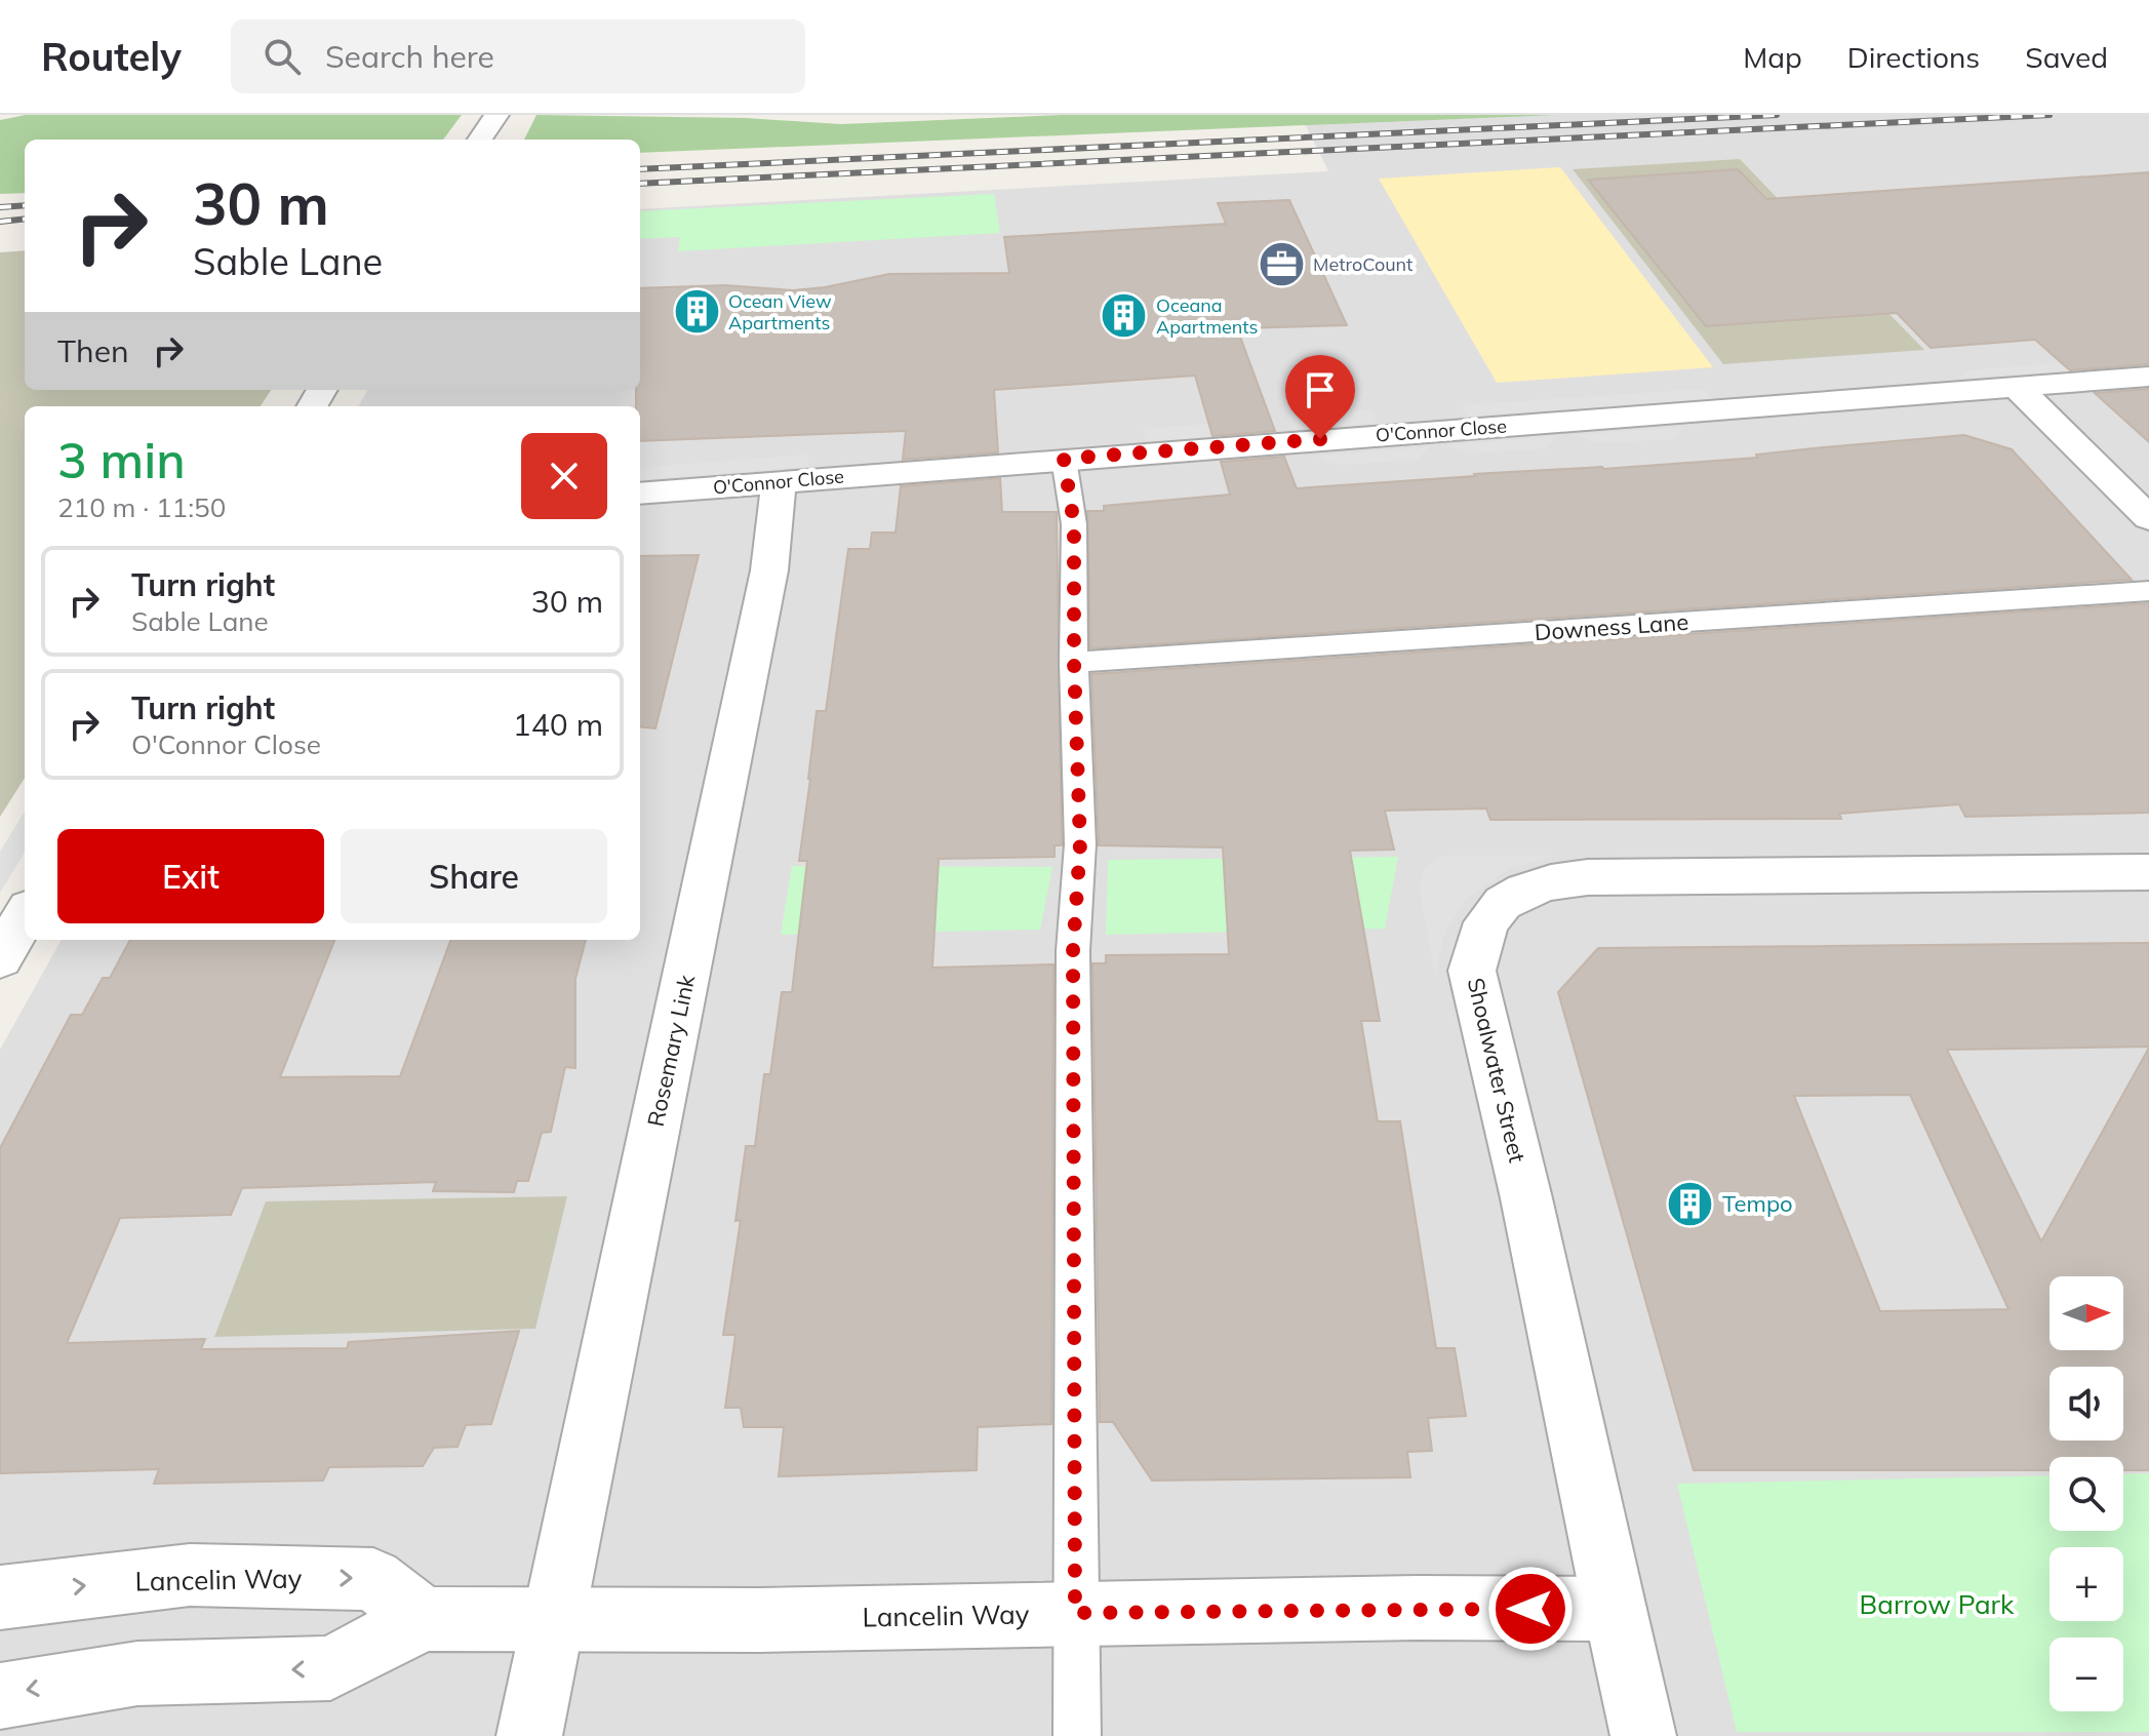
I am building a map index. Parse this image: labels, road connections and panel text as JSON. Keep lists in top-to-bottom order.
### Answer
{
  "streets": {
    "street": [
      "O'Connor Close",
      "Rosemary Link",
      "Shoalwater Street",
      "Lancelin Way"
    ],
    "lane": ["Downess Lane"]
  },
  "crossings": [
    ["O'Connor Close", "Rosemary Link"],
    ["Rosemary Link", "Lancelin Way"],
    ["Shoalwater Street", "Lancelin Way"]
  ],
  "parks": ["Barrow Park"],
  "places": {
    "office": ["MetroCount"],
    "building": ["Ocean View Apartments", "Oceana Apartments", "Tempo"]
  },
  "north": "right",
  "page": {
    "header": "Routely",
    "search": "Search here",
    "nav": ["Map", "Directions", "Saved"],
    "turn": ["30 m", "Sable Lane"],
    "then": "Then",
    "heading": ["3 min", "210 m · 11:50"],
    "list": [
      {
        "name": "Turn right",
        "note": "Sable Lane",
        "value": "30 m"
      },
      {
        "name": "Turn right",
        "note": "O'Connor Close",
        "value": "140 m"
      }
    ],
    "buttons": ["Exit", "Share"],
    "map_buttons": ["+", "−"]
  }
}
